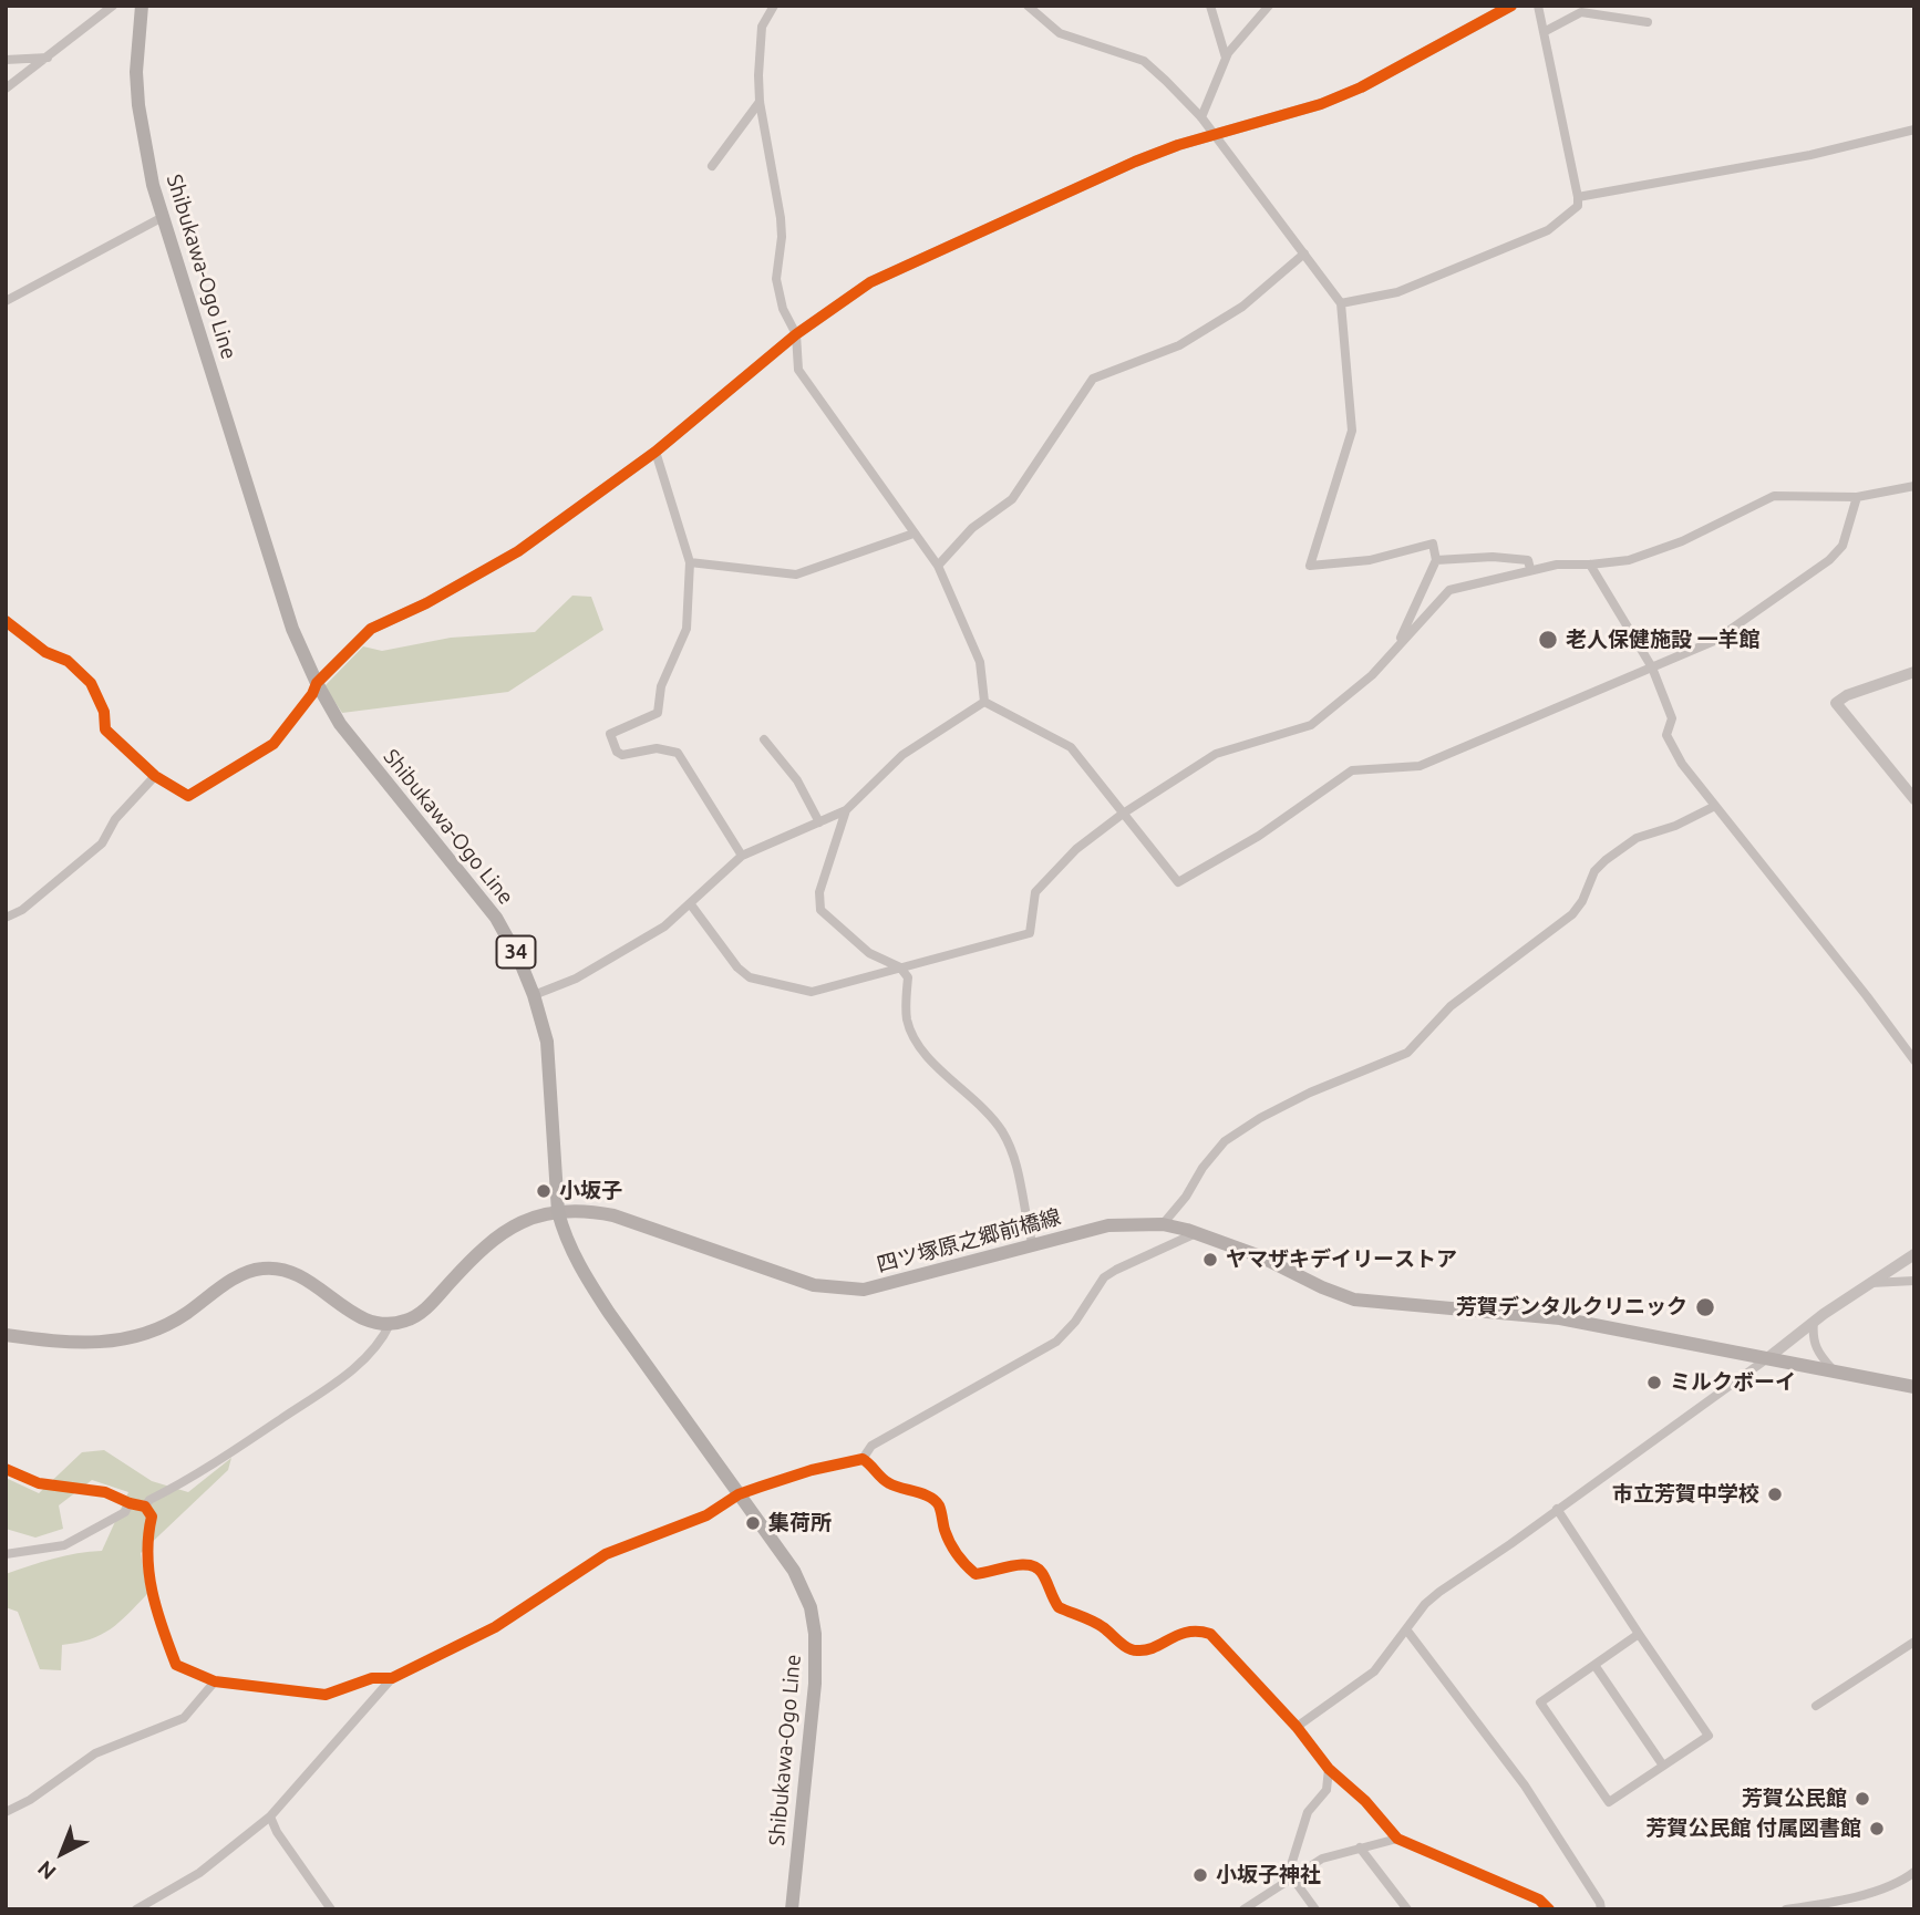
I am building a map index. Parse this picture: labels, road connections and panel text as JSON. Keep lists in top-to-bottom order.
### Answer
{
  "streets": {
    "main road": ["Shibukawa-Ogo Line", "34", "四ツ塚原之郷前橋線"]
  },
  "crossings": [
    ["Shibukawa-Ogo Line", "四ツ塚原之郷前橋線"]
  ],
  "places": [
    "老人保健施設 一羊館",
    "小坂子",
    "ヤマザキデイリーストア",
    "芳賀デンタルクリニック",
    "ミルクボーイ",
    "市立芳賀中学校",
    "集荷所",
    "芳賀公民館",
    "芳賀公民館 付属図書館",
    "小坂子神社"
  ],
  "north": "bottom left"
}
